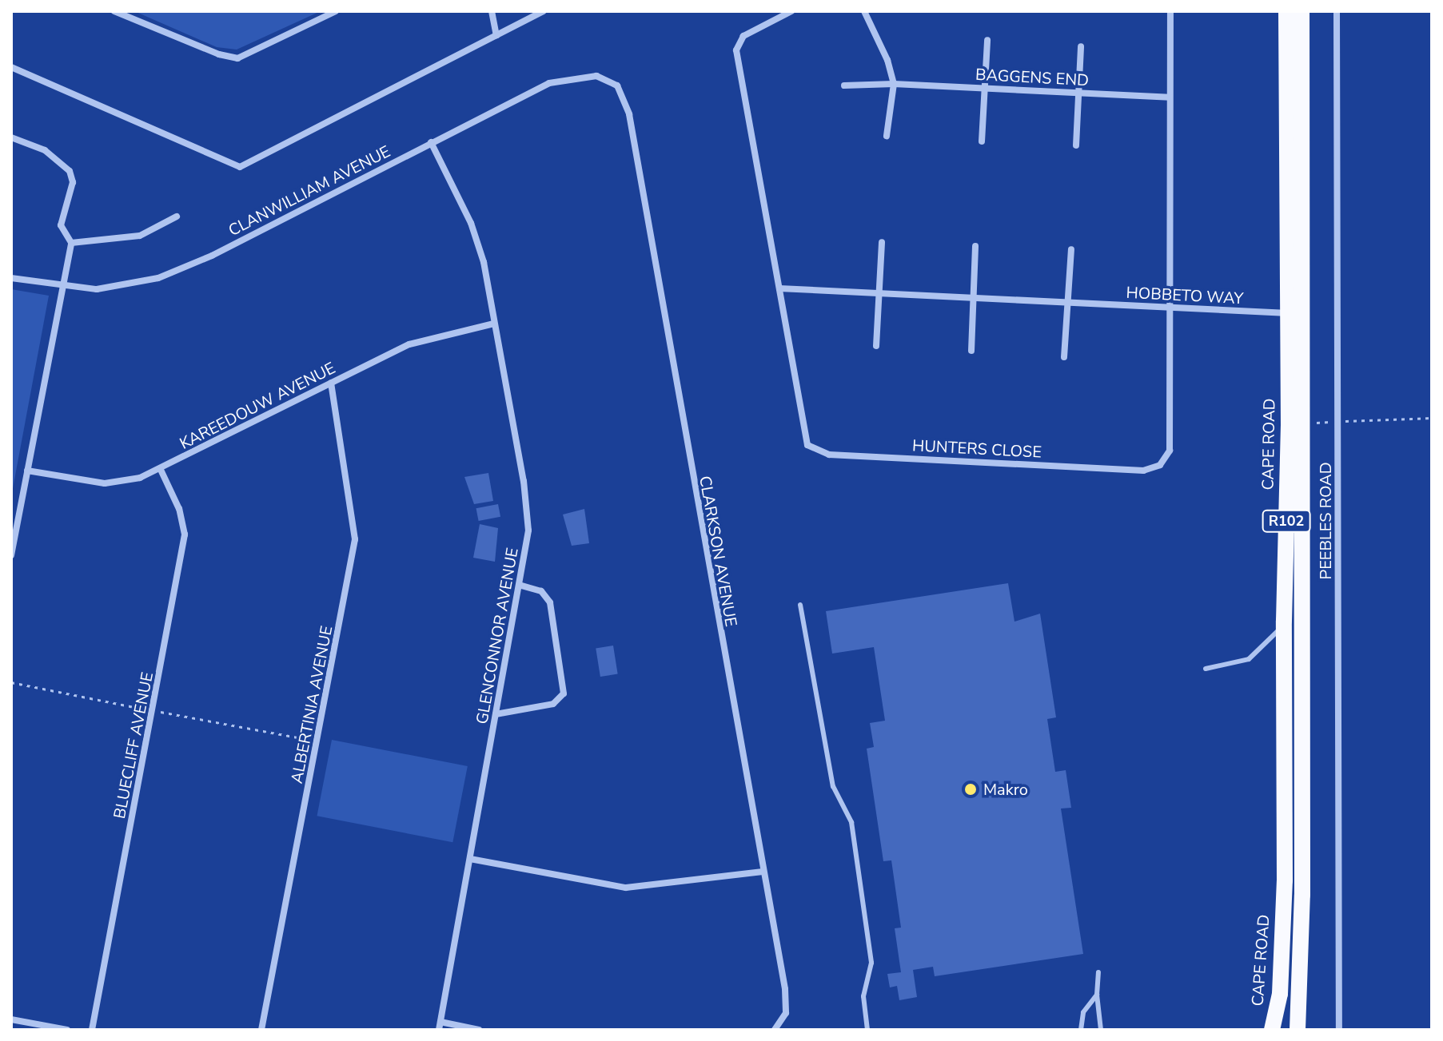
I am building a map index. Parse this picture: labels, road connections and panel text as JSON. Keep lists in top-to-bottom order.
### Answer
{
  "streets": {
    "main road": ["CAPE ROAD", "R102"],
    "street": [
      "BAGGENS END",
      "CLANWILLIAM AVENUE",
      "HOBBETO WAY",
      "KAREEDOUW AVENUE",
      "HUNTERS CLOSE",
      "PEEBLES ROAD",
      "CLARKSON AVENUE",
      "GLENCONNOR AVENUE",
      "ALBERTINIA AVENUE",
      "BLUECLIFF AVENUE"
    ]
  },
  "crossings": [
    ["BAGGENS END", "HUNTERS CLOSE"],
    ["CLANWILLIAM AVENUE", "CLARKSON AVENUE"],
    ["CLANWILLIAM AVENUE", "GLENCONNOR AVENUE"],
    ["HOBBETO WAY", "CAPE ROAD"],
    ["HOBBETO WAY", "HUNTERS CLOSE"],
    ["KAREEDOUW AVENUE", "GLENCONNOR AVENUE"],
    ["KAREEDOUW AVENUE", "ALBERTINIA AVENUE"],
    ["KAREEDOUW AVENUE", "BLUECLIFF AVENUE"]
  ],
  "places": ["Makro"]
}
